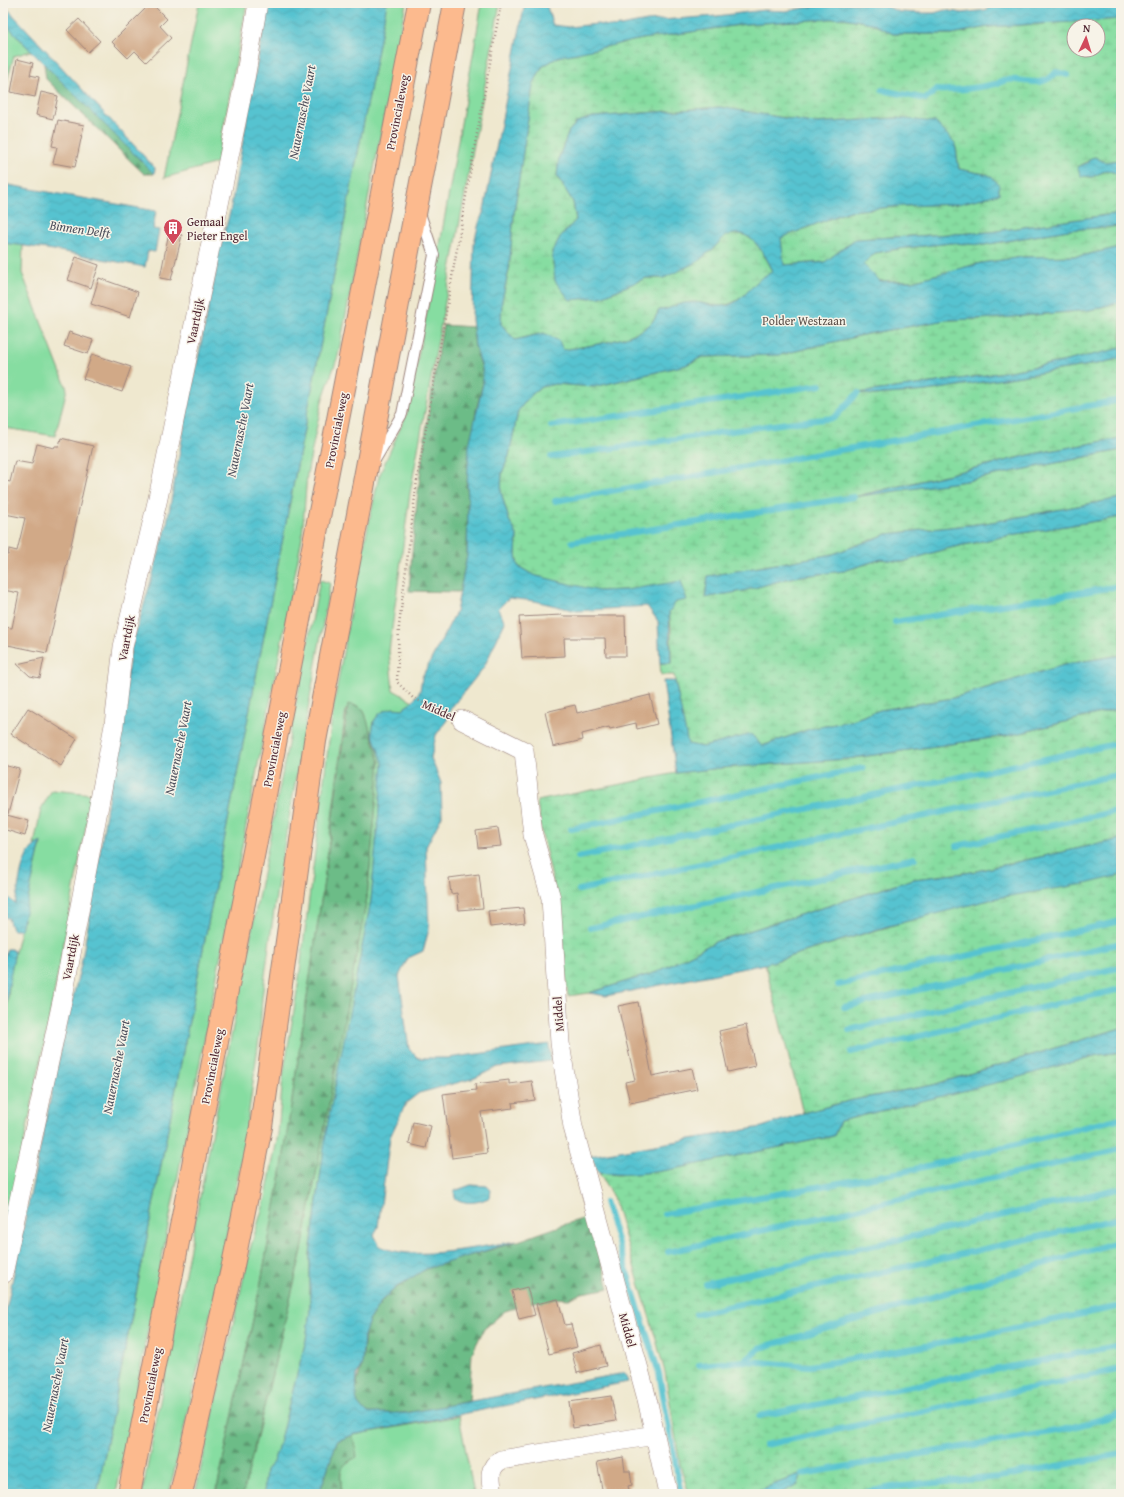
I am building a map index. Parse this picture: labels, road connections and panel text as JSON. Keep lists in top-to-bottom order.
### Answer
{
  "streets": {
    "highway": ["Provincialeweg"],
    "street": ["Vaartdijk", "Middel"]
  },
  "water": ["Nauernasche Vaart", "Binnen Delft"],
  "parks": ["Polder Westzaan"],
  "places": {
    "building": ["Gemaal Pieter Engel"]
  },
  "north": "top"
}
